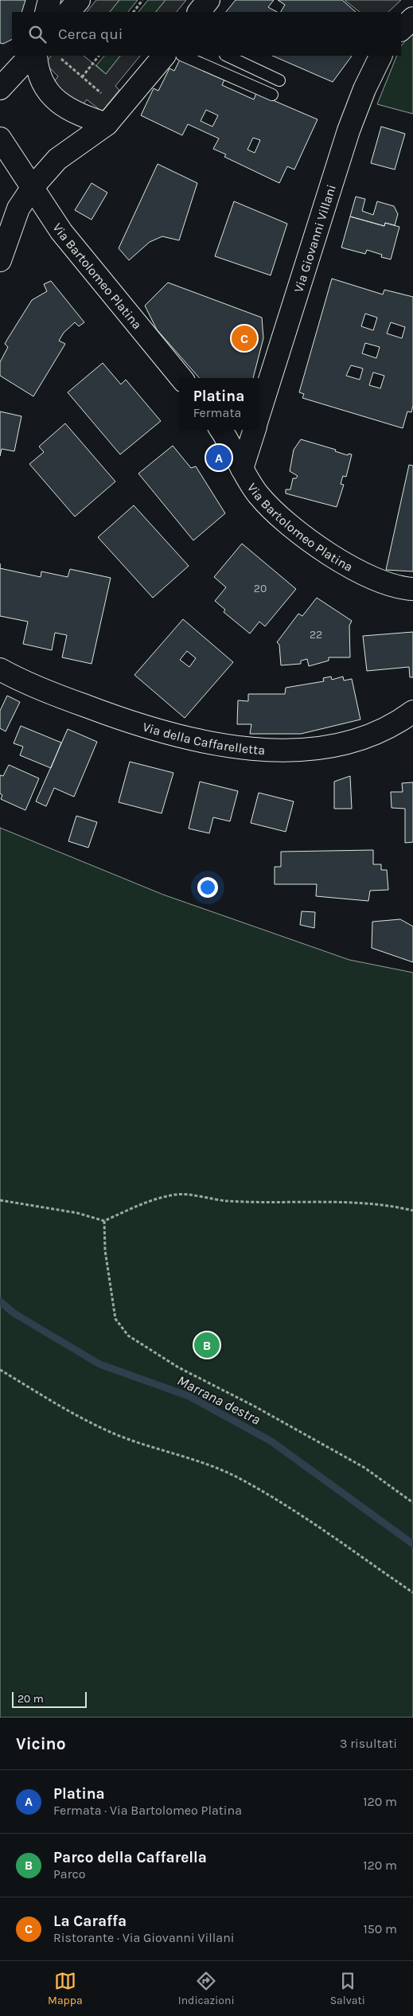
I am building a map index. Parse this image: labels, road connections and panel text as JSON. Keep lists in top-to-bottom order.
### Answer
{
  "streets": {
    "street": ["Via Giovanni Villani", "Via Bartolomeo Platina", "Via della Caffarelletta"]
  },
  "crossings": [
    ["Via Giovanni Villani", "Via Bartolomeo Platina"]
  ],
  "water": ["Marrana destra"],
  "house_numbers": ["20", "22"],
  "scale_bar": "20 m",
  "page": {
    "search": "Cerca qui",
    "pins": ["C", "A", "B"],
    "popup": ["Platina", "Fermata"],
    "scale": "20 m",
    "heading": ["Vicino", "3 risultati"],
    "list": [
      {
        "mark": "A",
        "name": "Platina",
        "note": "Fermata · Via Bartolomeo Platina",
        "value": "120 m"
      },
      {
        "mark": "B",
        "name": "Parco della Caffarella",
        "note": "Parco",
        "value": "120 m"
      },
      {
        "mark": "C",
        "name": "La Caraffa",
        "note": "Ristorante · Via Giovanni Villani",
        "value": "150 m"
      }
    ],
    "nav": ["Mappa", "Indicazioni", "Salvati"]
  }
}
